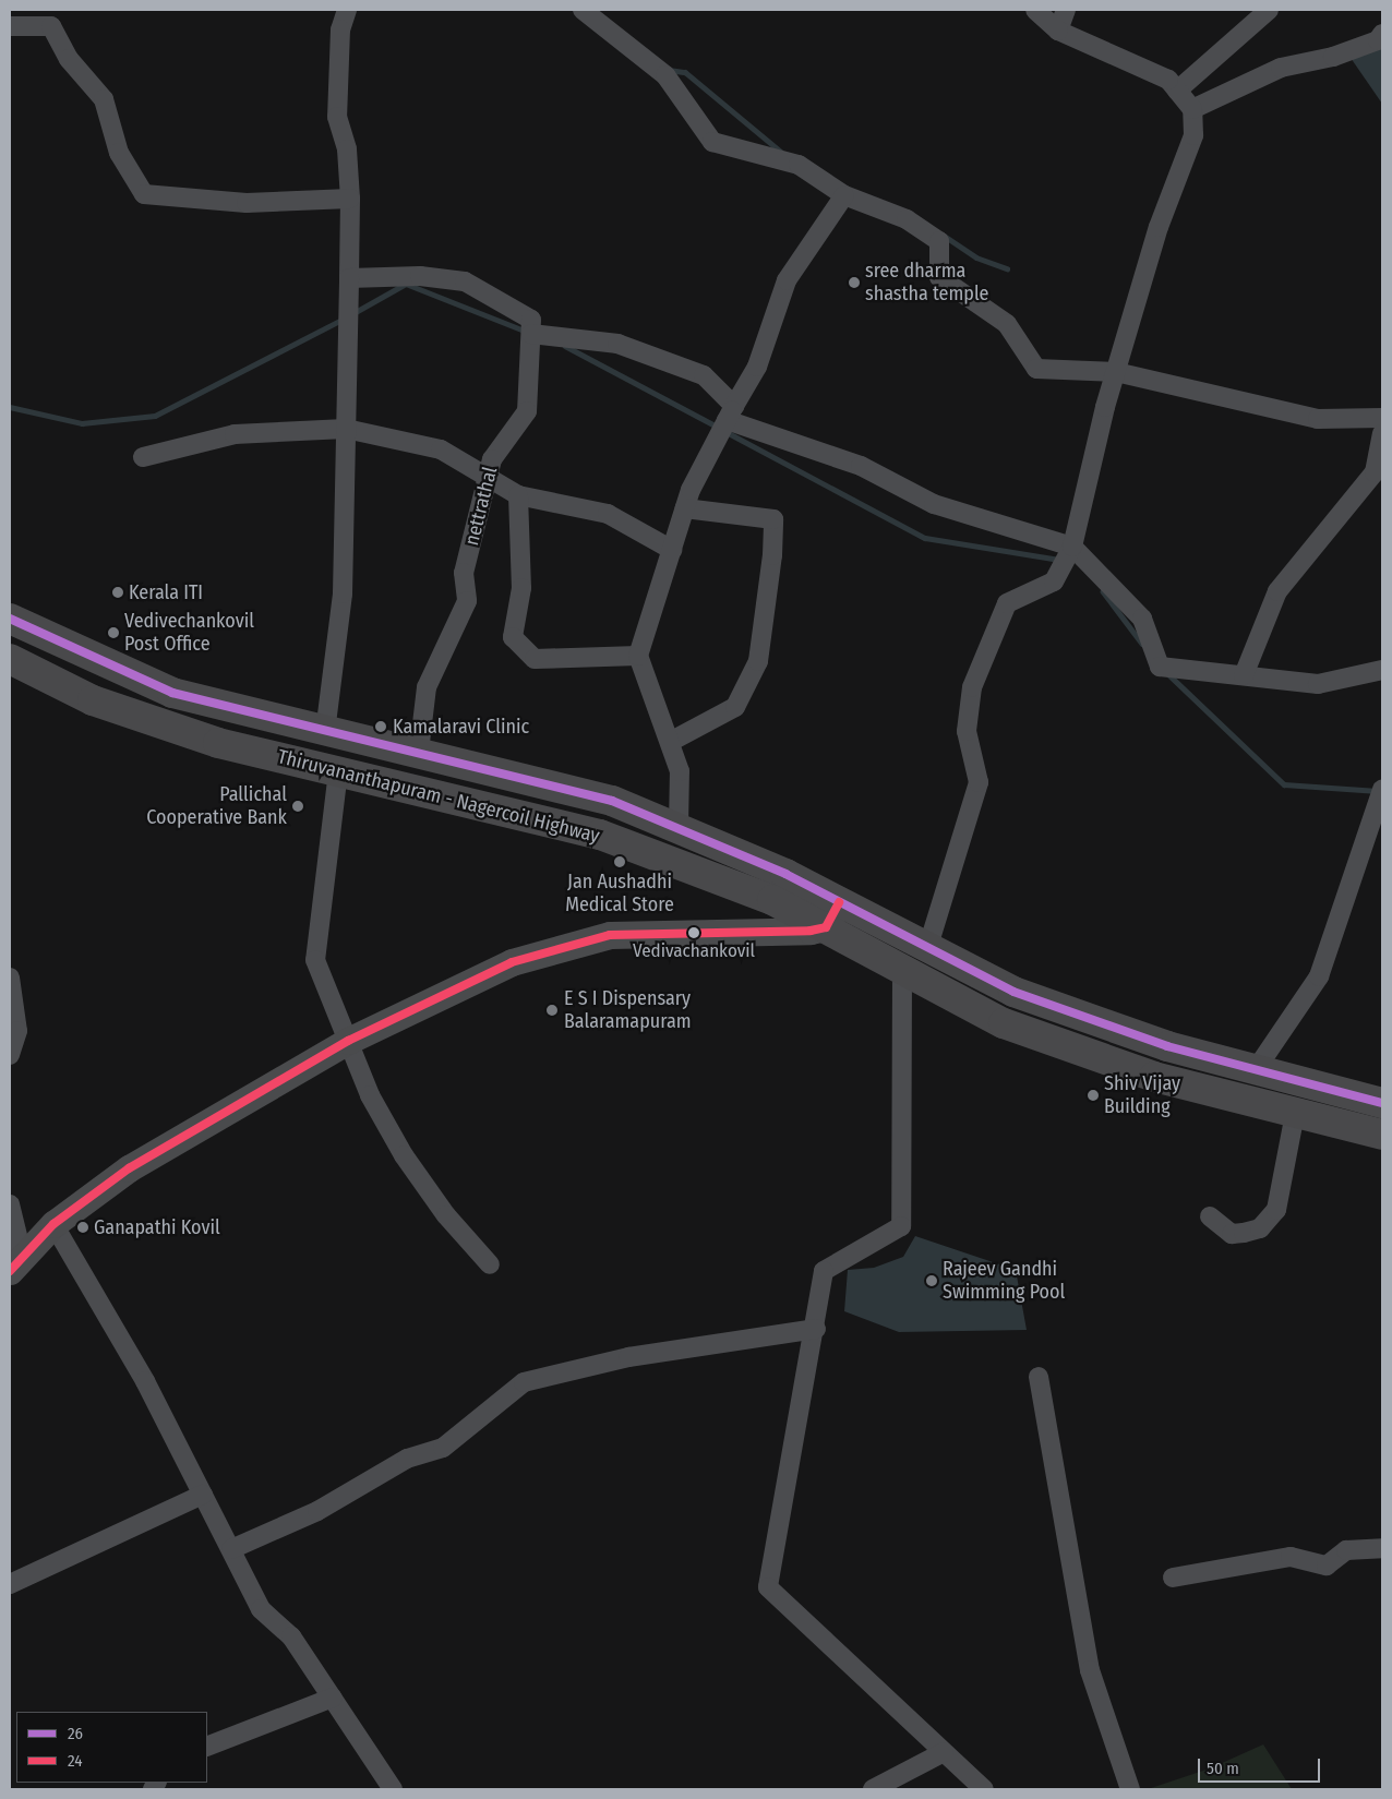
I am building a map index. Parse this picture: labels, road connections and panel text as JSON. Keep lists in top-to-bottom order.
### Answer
{
  "streets": {
    "main road": ["Thiruvananthapuram - Nagercoil Highway"],
    "street": ["nettrathal"]
  },
  "crossings": [
    ["nettrathal", "Thiruvananthapuram - Nagercoil Highway"]
  ],
  "places": [
    "sree dharma shastha temple",
    "Kerala ITI",
    "Vedivechankovil Post Office",
    "Kamalaravi Clinic",
    "Pallichal Cooperative Bank",
    "Jan Aushadhi Medical Store",
    "Vedivachankovil",
    "E S I Dispensary Balaramapuram",
    "Shiv Vijay Building",
    "Ganapathi Kovil",
    "Rajeev Gandhi Swimming Pool"
  ],
  "lines": ["transit line 26", "transit line 24"],
  "legend": ["26", "24"],
  "scale_bar": "50 m"
}
